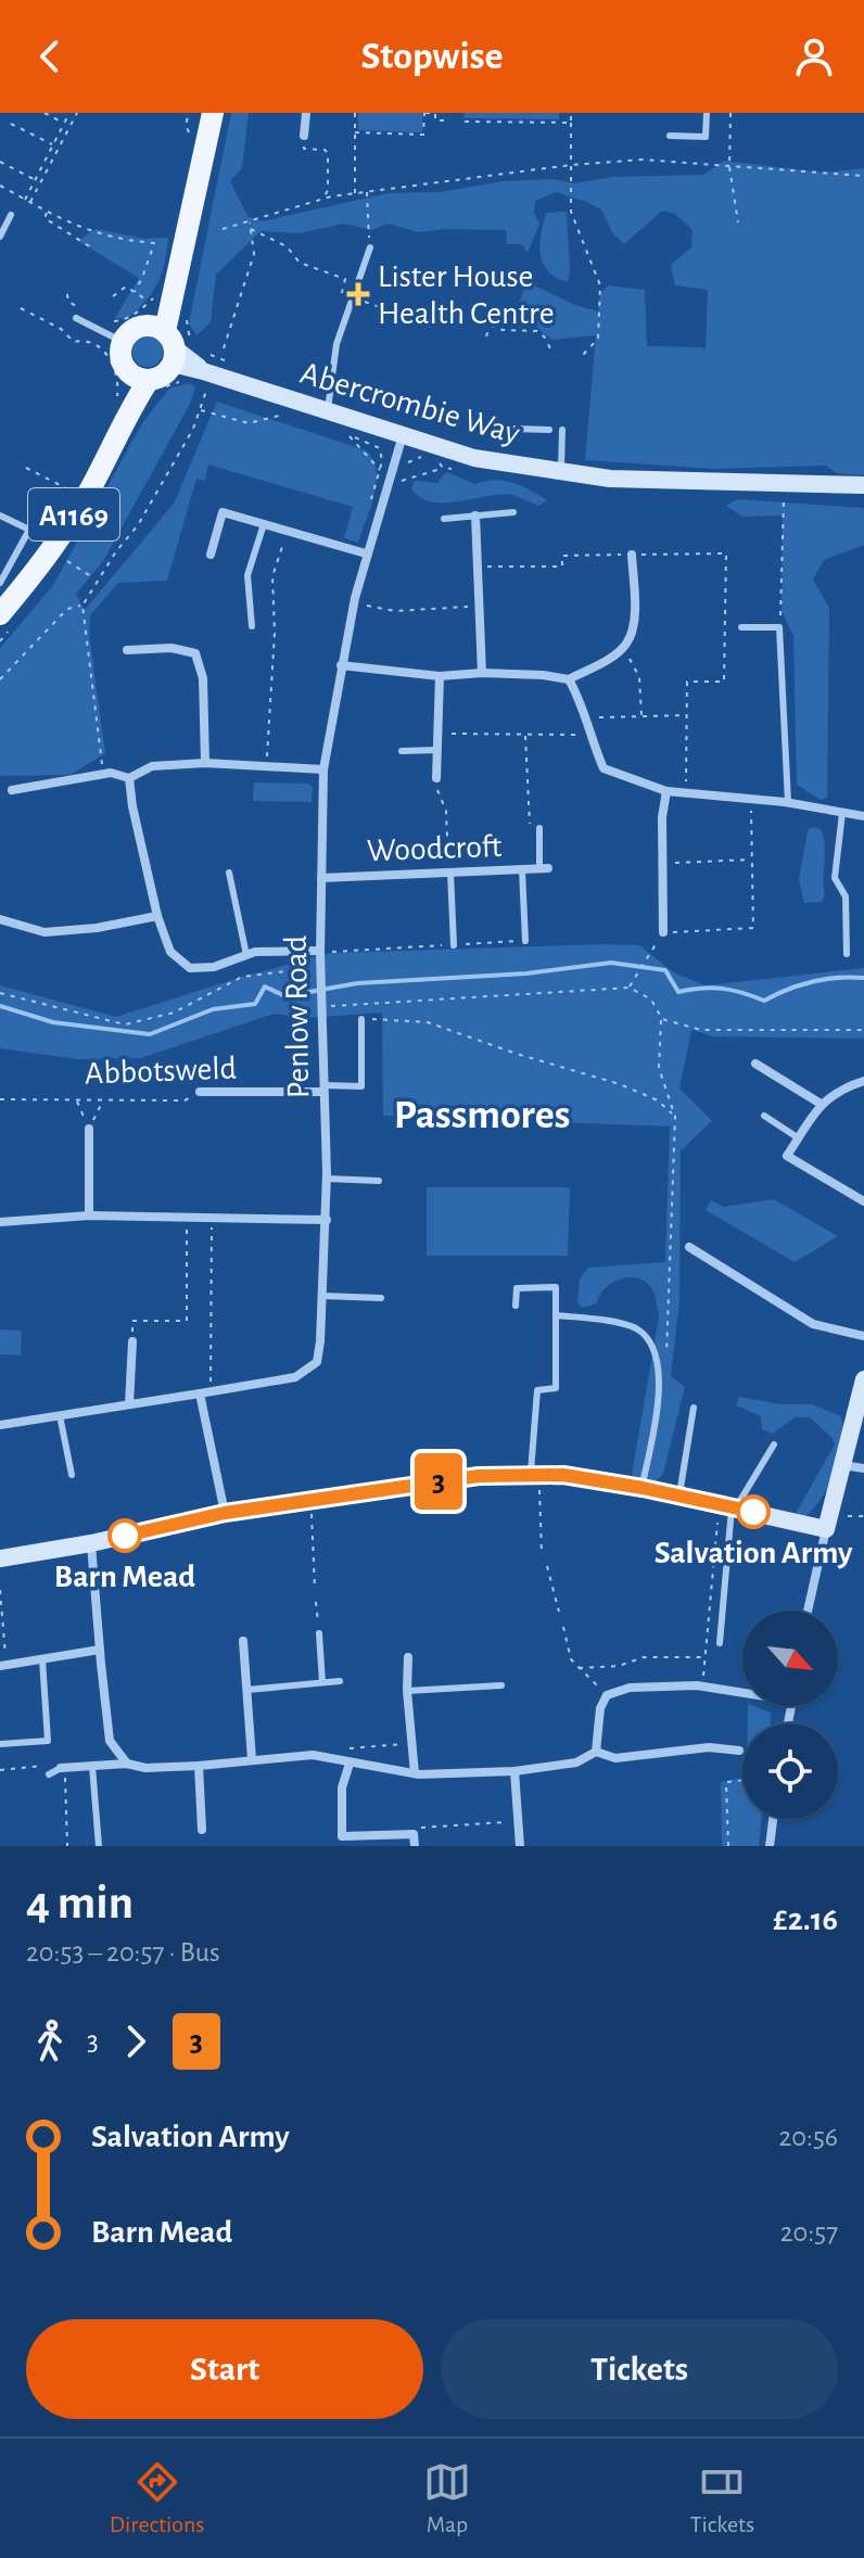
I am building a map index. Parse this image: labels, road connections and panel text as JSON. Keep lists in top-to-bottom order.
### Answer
{
  "streets": {
    "main road": ["A1169"],
    "street": [
      "Abercrombie Way",
      "Woodcroft",
      "Penlow Road",
      "Abbotsweld"
    ]
  },
  "crossings": [
    ["Abercrombie Way", "Penlow Road"],
    ["Woodcroft", "Penlow Road"],
    ["Penlow Road", "Abbotsweld"]
  ],
  "districts": ["Passmores"],
  "places": {
    "health": ["Lister House Health Centre"],
    "other": ["Salvation Army", "Barn Mead"]
  },
  "lines": ["bus line 3"],
  "north": "bottom right",
  "page": {
    "header": "Stopwise",
    "on_map": "3",
    "heading": ["4 min", "20:53 – 20:57 · Bus", "£2.16"],
    "legs": ["3", "3"],
    "list": [
      {
        "name": "Salvation Army",
        "value": "20:56"
      },
      {
        "name": "Barn Mead",
        "value": "20:57"
      }
    ],
    "buttons": ["Start", "Tickets"],
    "tabs": ["Directions", "Map", "Tickets"]
  }
}
